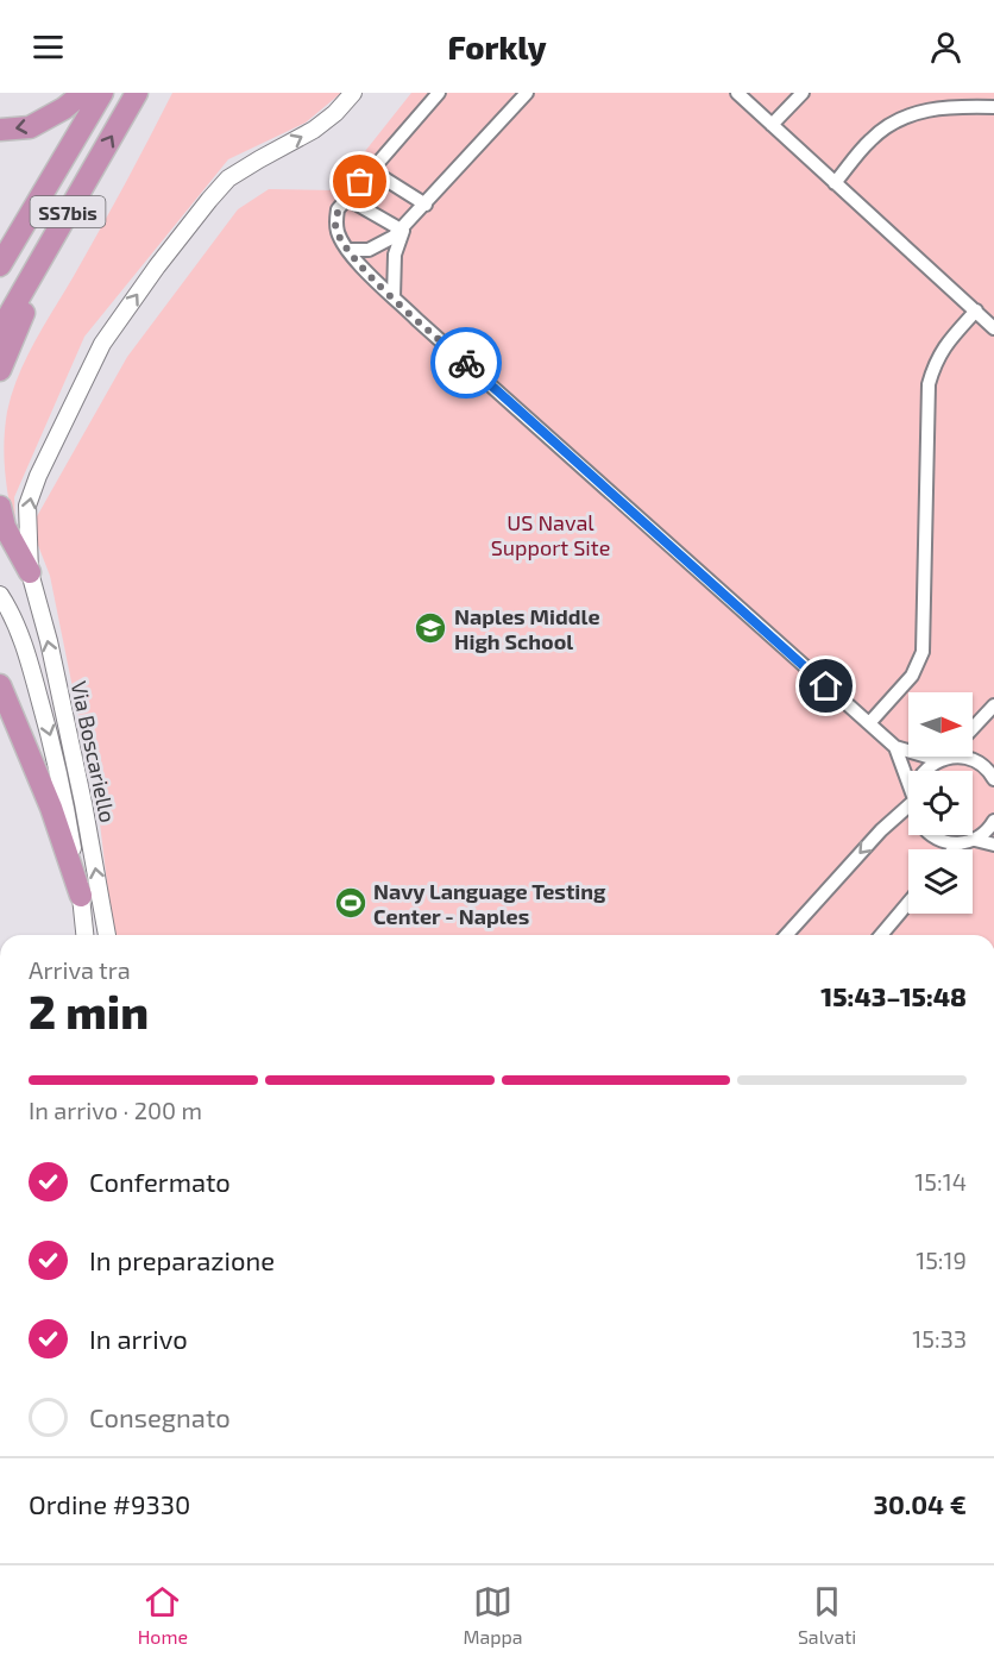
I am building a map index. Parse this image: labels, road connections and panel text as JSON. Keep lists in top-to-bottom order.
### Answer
{
  "streets": {
    "highway": ["SS7bis"],
    "street": ["Via Boscariello"]
  },
  "parks": ["US Naval Support Site"],
  "places": {
    "school or university": ["Naples Middle High School"],
    "sports": ["Navy Language Testing Center - Naples"]
  },
  "north": "right",
  "page": {
    "header": "Forkly",
    "heading": ["2 min", "Arriva tra", "15:43–15:48"],
    "panel": ["Ordine #9330", "30.04 €"],
    "bar": "In arrivo · 200 m",
    "list": [
      ["Confermato", "15:14"],
      ["In preparazione", "15:19"],
      ["In arrivo", "15:33"],
      "Consegnato"
    ],
    "tabs": ["Home", "Mappa", "Salvati"]
  }
}
